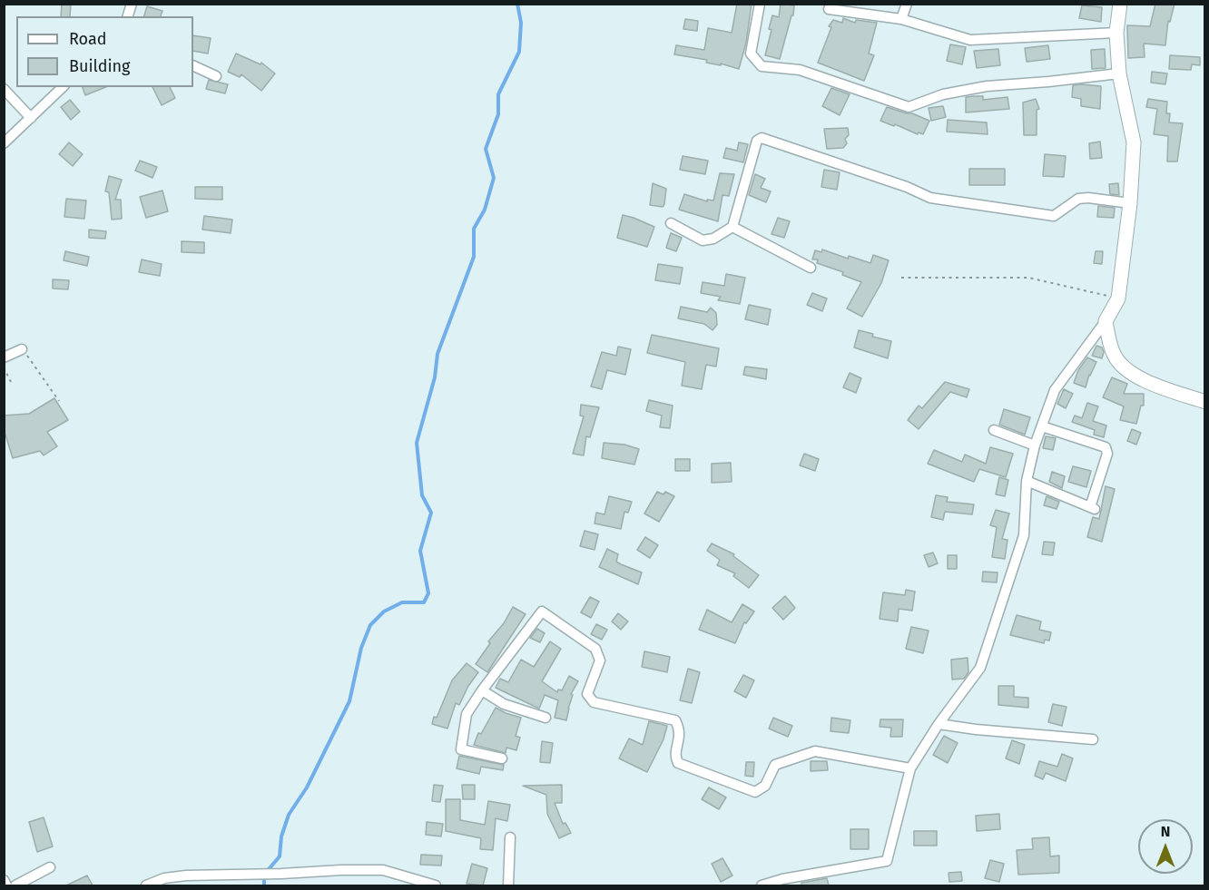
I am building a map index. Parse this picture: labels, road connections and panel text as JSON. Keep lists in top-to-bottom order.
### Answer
{
  "legend": ["Road", "Building"],
  "north": "top"
}
